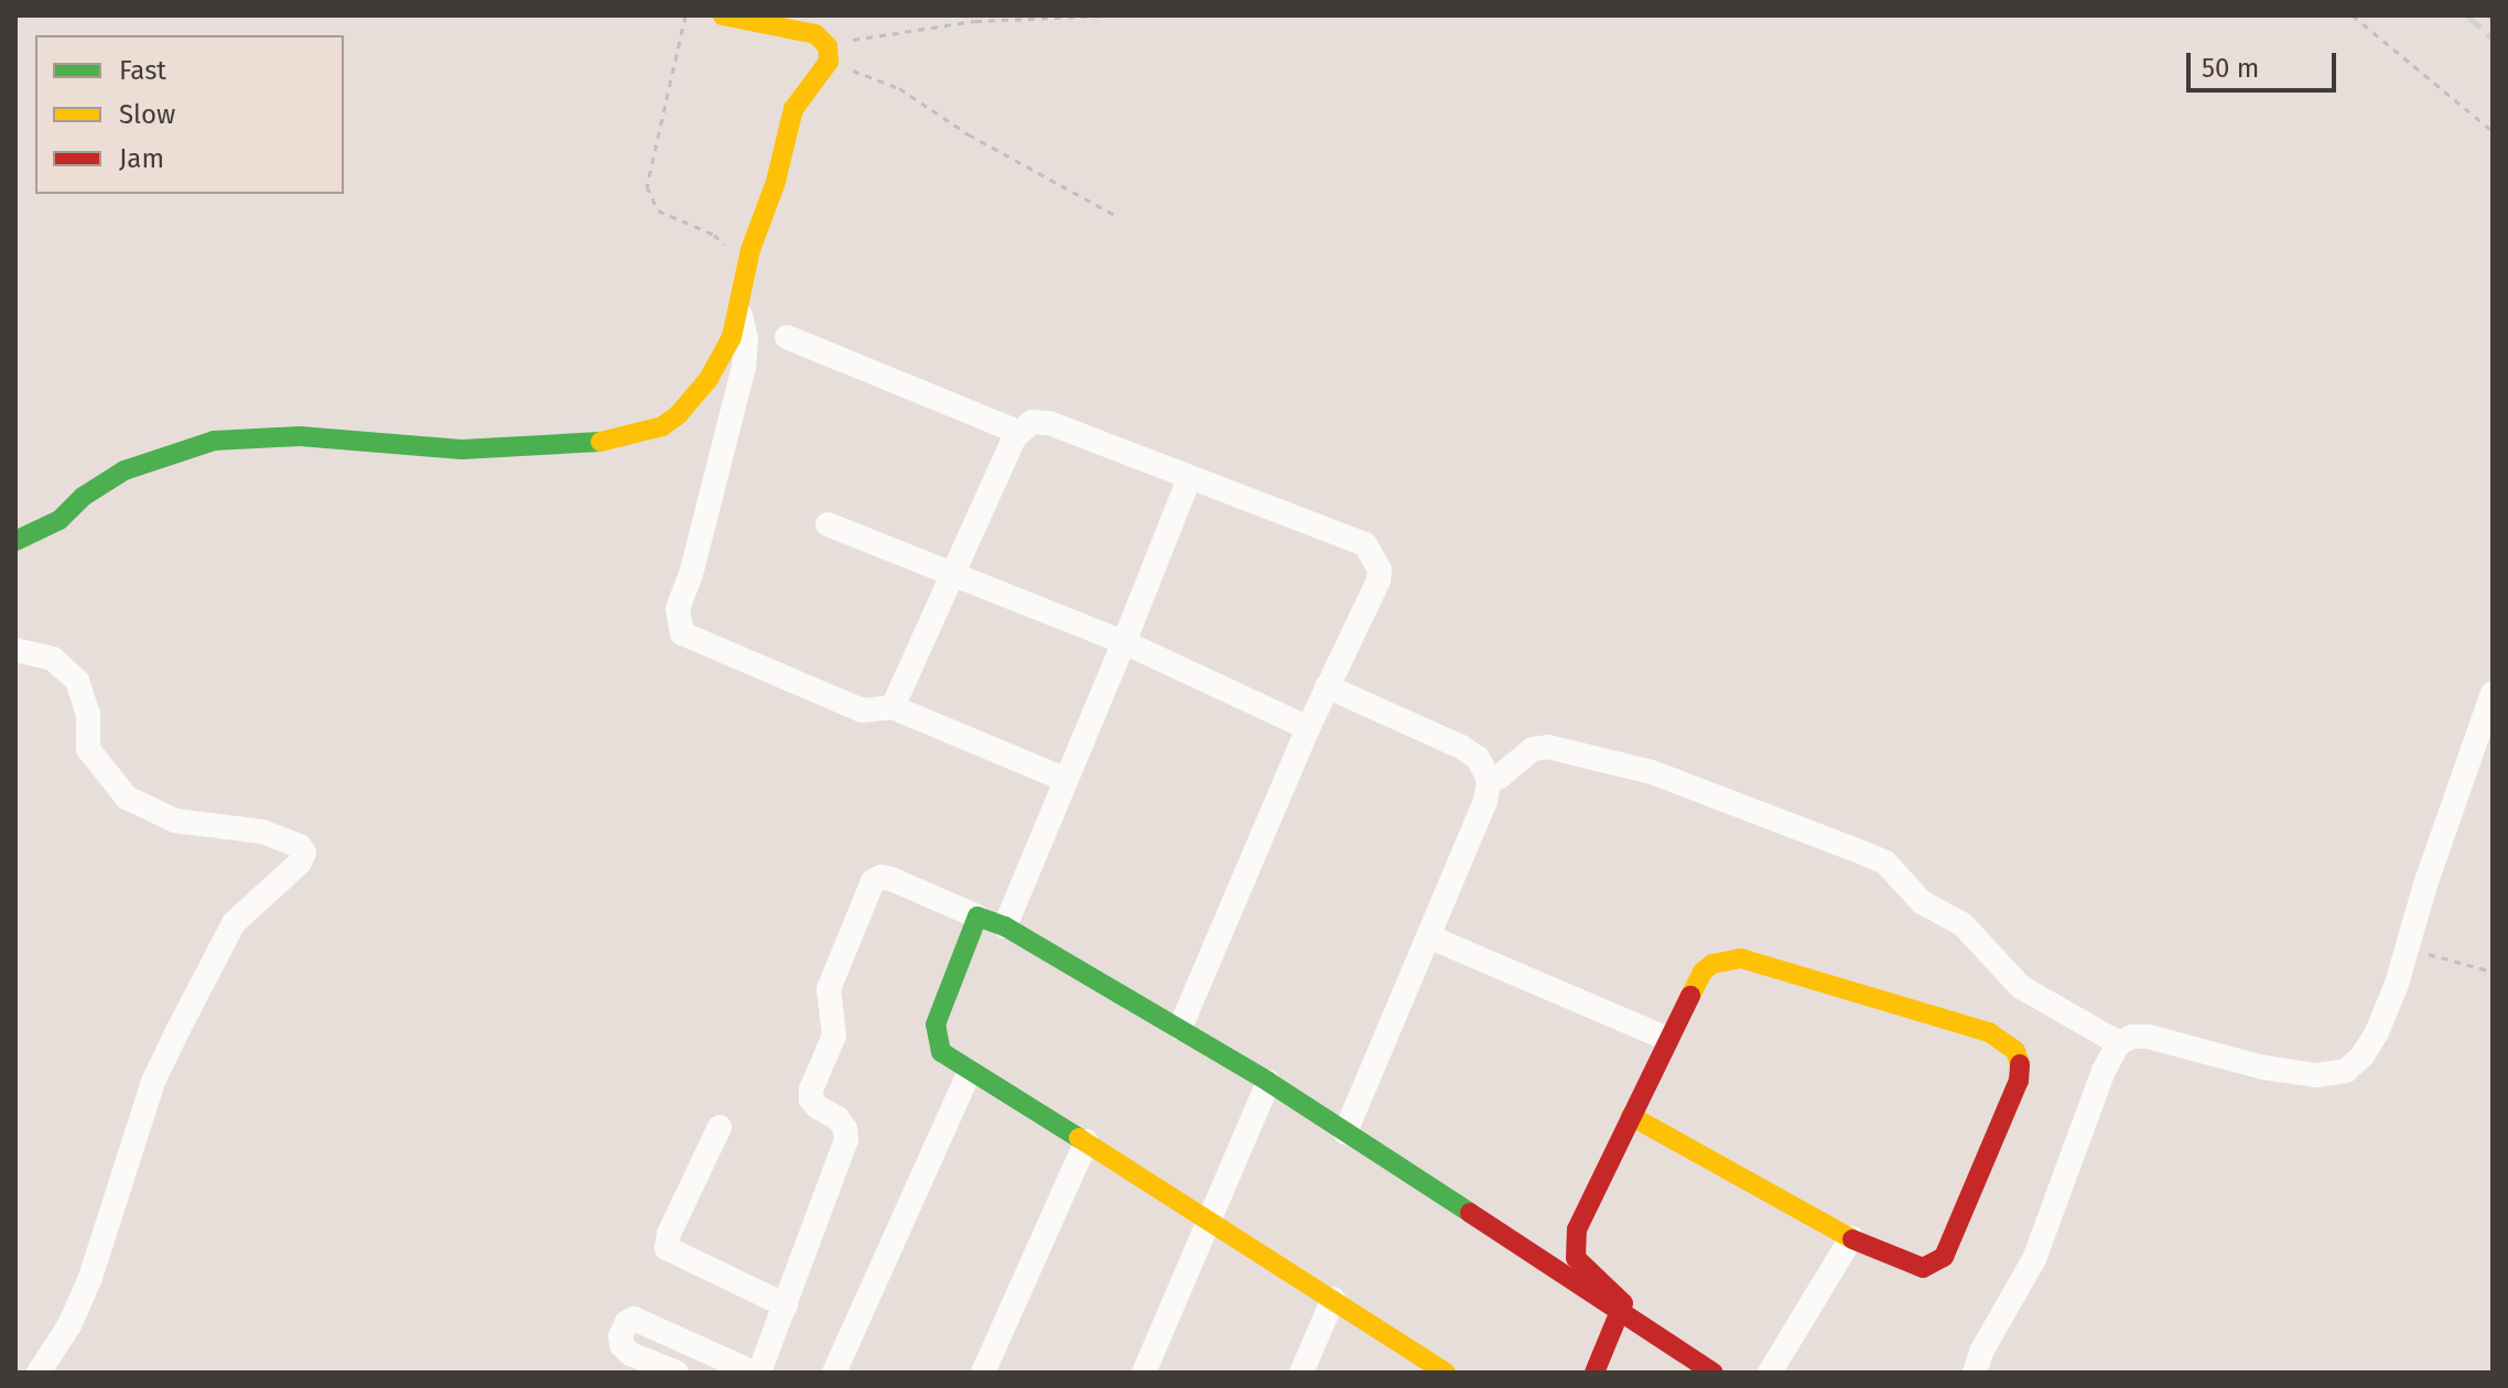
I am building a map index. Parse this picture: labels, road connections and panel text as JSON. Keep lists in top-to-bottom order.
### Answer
{
  "legend": ["Fast", "Slow", "Jam"],
  "scale_bar": "50 m"
}
